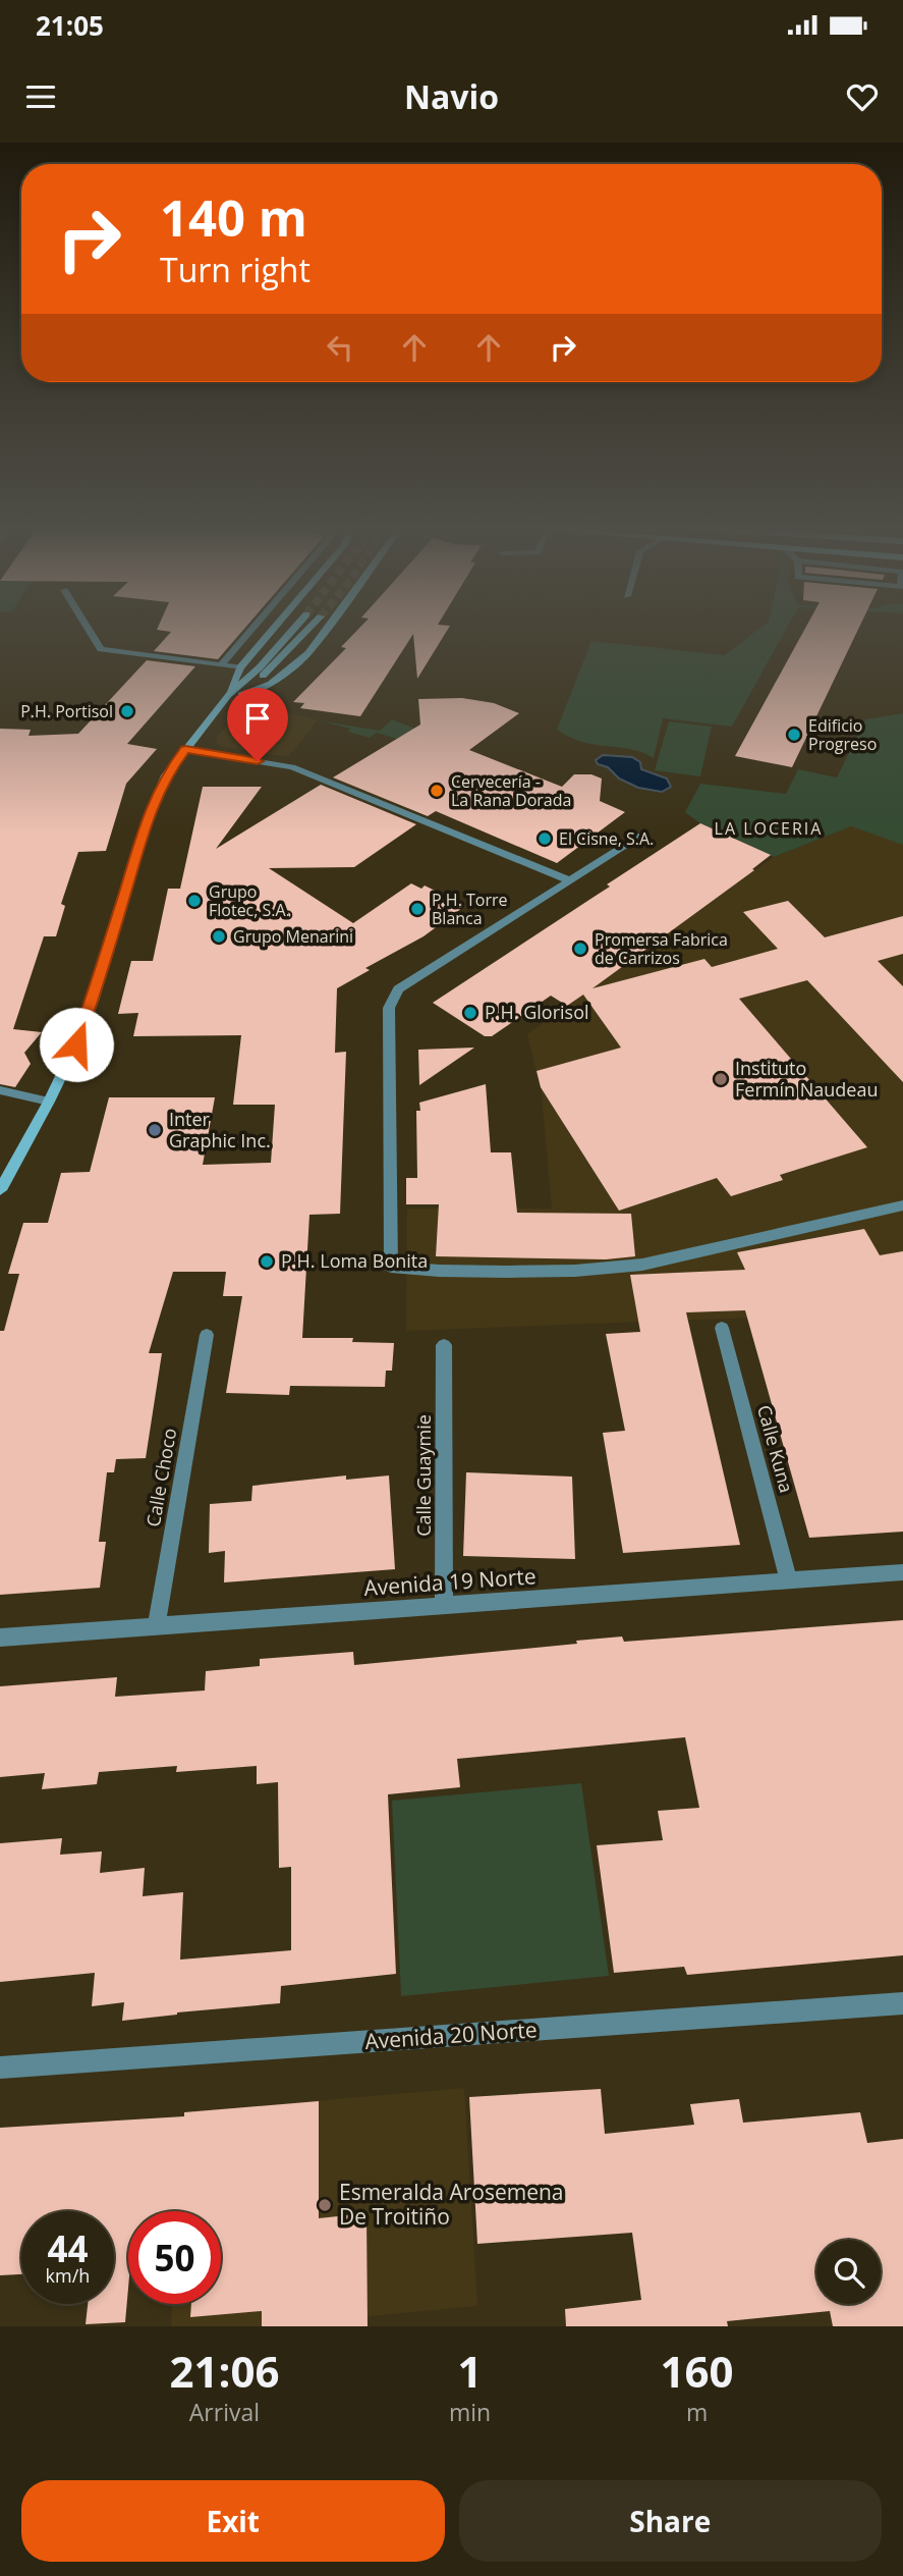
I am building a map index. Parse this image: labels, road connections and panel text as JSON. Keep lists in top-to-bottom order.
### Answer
{
  "streets": {
    "street": [
      "Calle Kuna",
      "Calle Guaymie",
      "Calle Choco",
      "Avenida 19 Norte",
      "Avenida 20 Norte"
    ]
  },
  "crossings": [
    ["Calle Kuna", "Avenida 19 Norte"],
    ["Calle Guaymie", "Avenida 19 Norte"],
    ["Calle Choco", "Avenida 19 Norte"]
  ],
  "districts": ["LA LOCERIA"],
  "places": [
    "P.H. Portisol",
    "Edificio Progreso",
    "Cervecería - La Rana Dorada",
    "El Cisne, S.A.",
    "Grupo Flotec, S.A.",
    "P.H. Torre Blanca",
    "Grupo Menarini",
    "Promersa Fabrica de Carrizos",
    "P.H. Glorisol",
    "Instituto Fermín Naudeau",
    "Inter Graphic Inc.",
    "P.H. Loma Bonita",
    "Esmeralda Arosemena De Troitiño"
  ],
  "page": {
    "status": "21:05",
    "header": "Navio",
    "turn": ["140 m", "Turn right"],
    "speed": "44 km/h",
    "limit": "50",
    "eta": [
      "21:06",
      "Arrival",
      "1",
      "min",
      "160",
      "m"
    ],
    "buttons": ["Exit", "Share"]
  }
}
